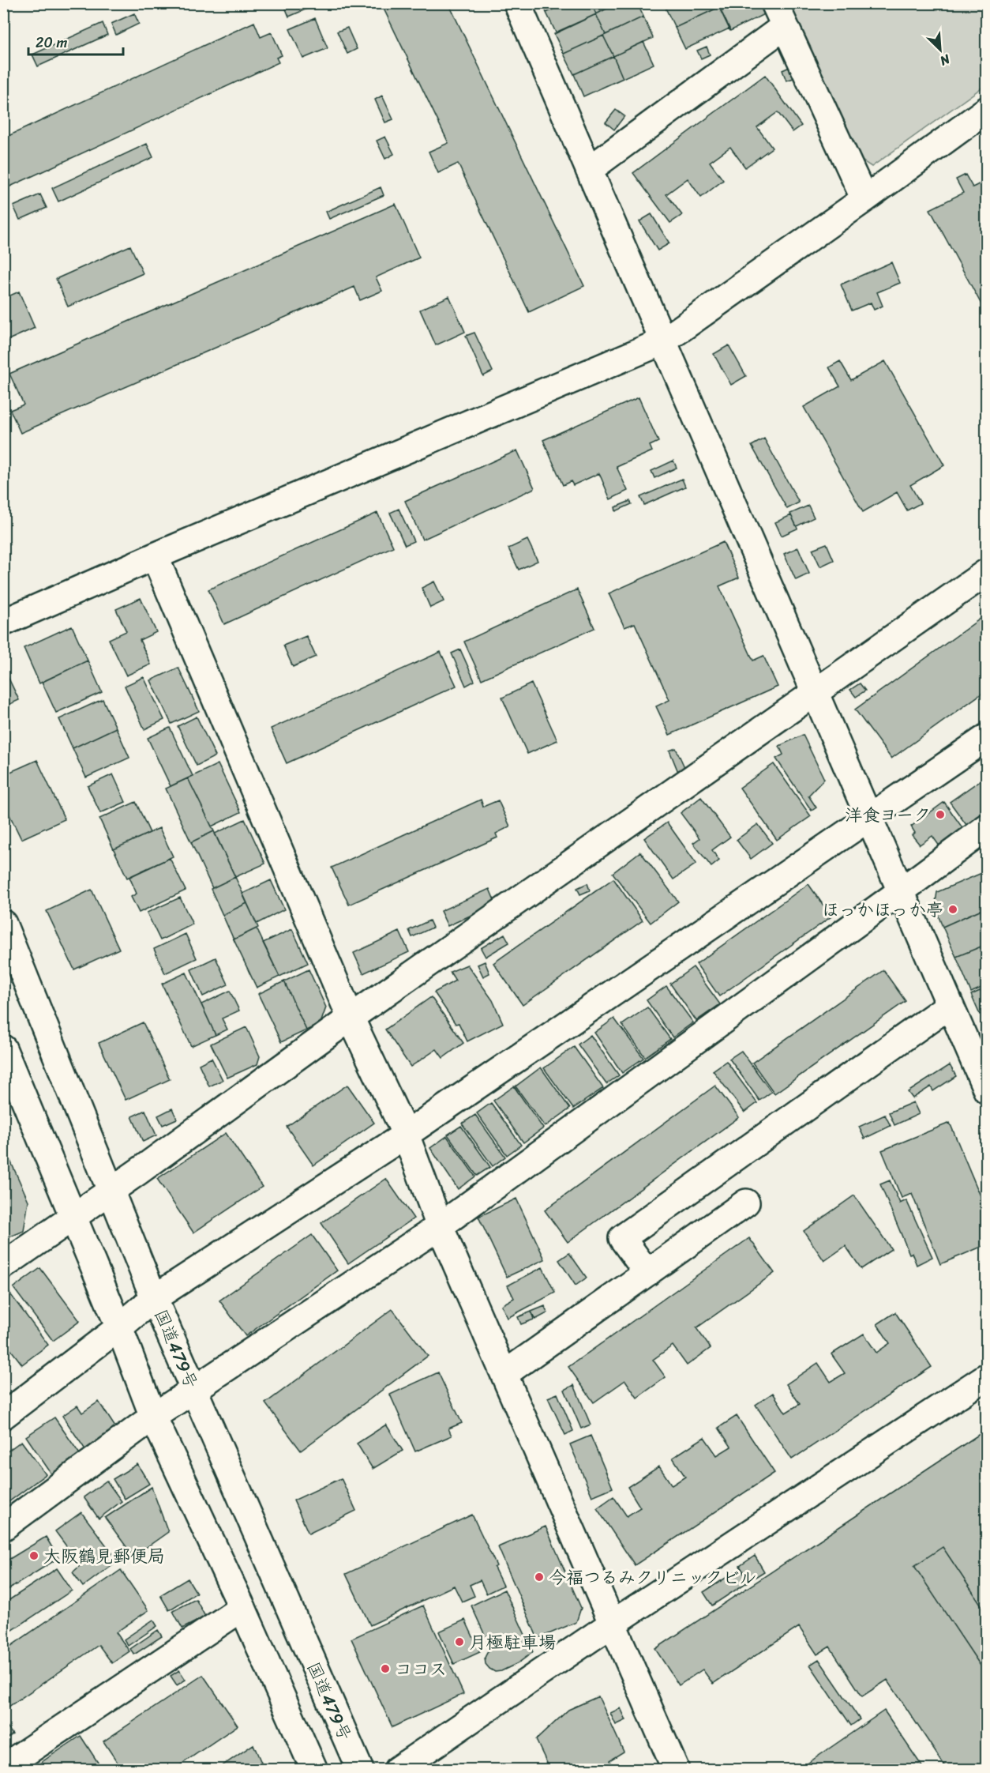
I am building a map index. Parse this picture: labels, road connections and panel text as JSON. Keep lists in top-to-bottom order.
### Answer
{
  "streets": {
    "main road": ["国道479号"]
  },
  "places": [
    "洋食ヨーク",
    "ほっかほっか亭",
    "大阪鶴見郵便局",
    "今福つるみクリニックビル",
    "月極駐車場",
    "ココス"
  ],
  "scale_bar": "20 m",
  "north": "bottom right"
}
